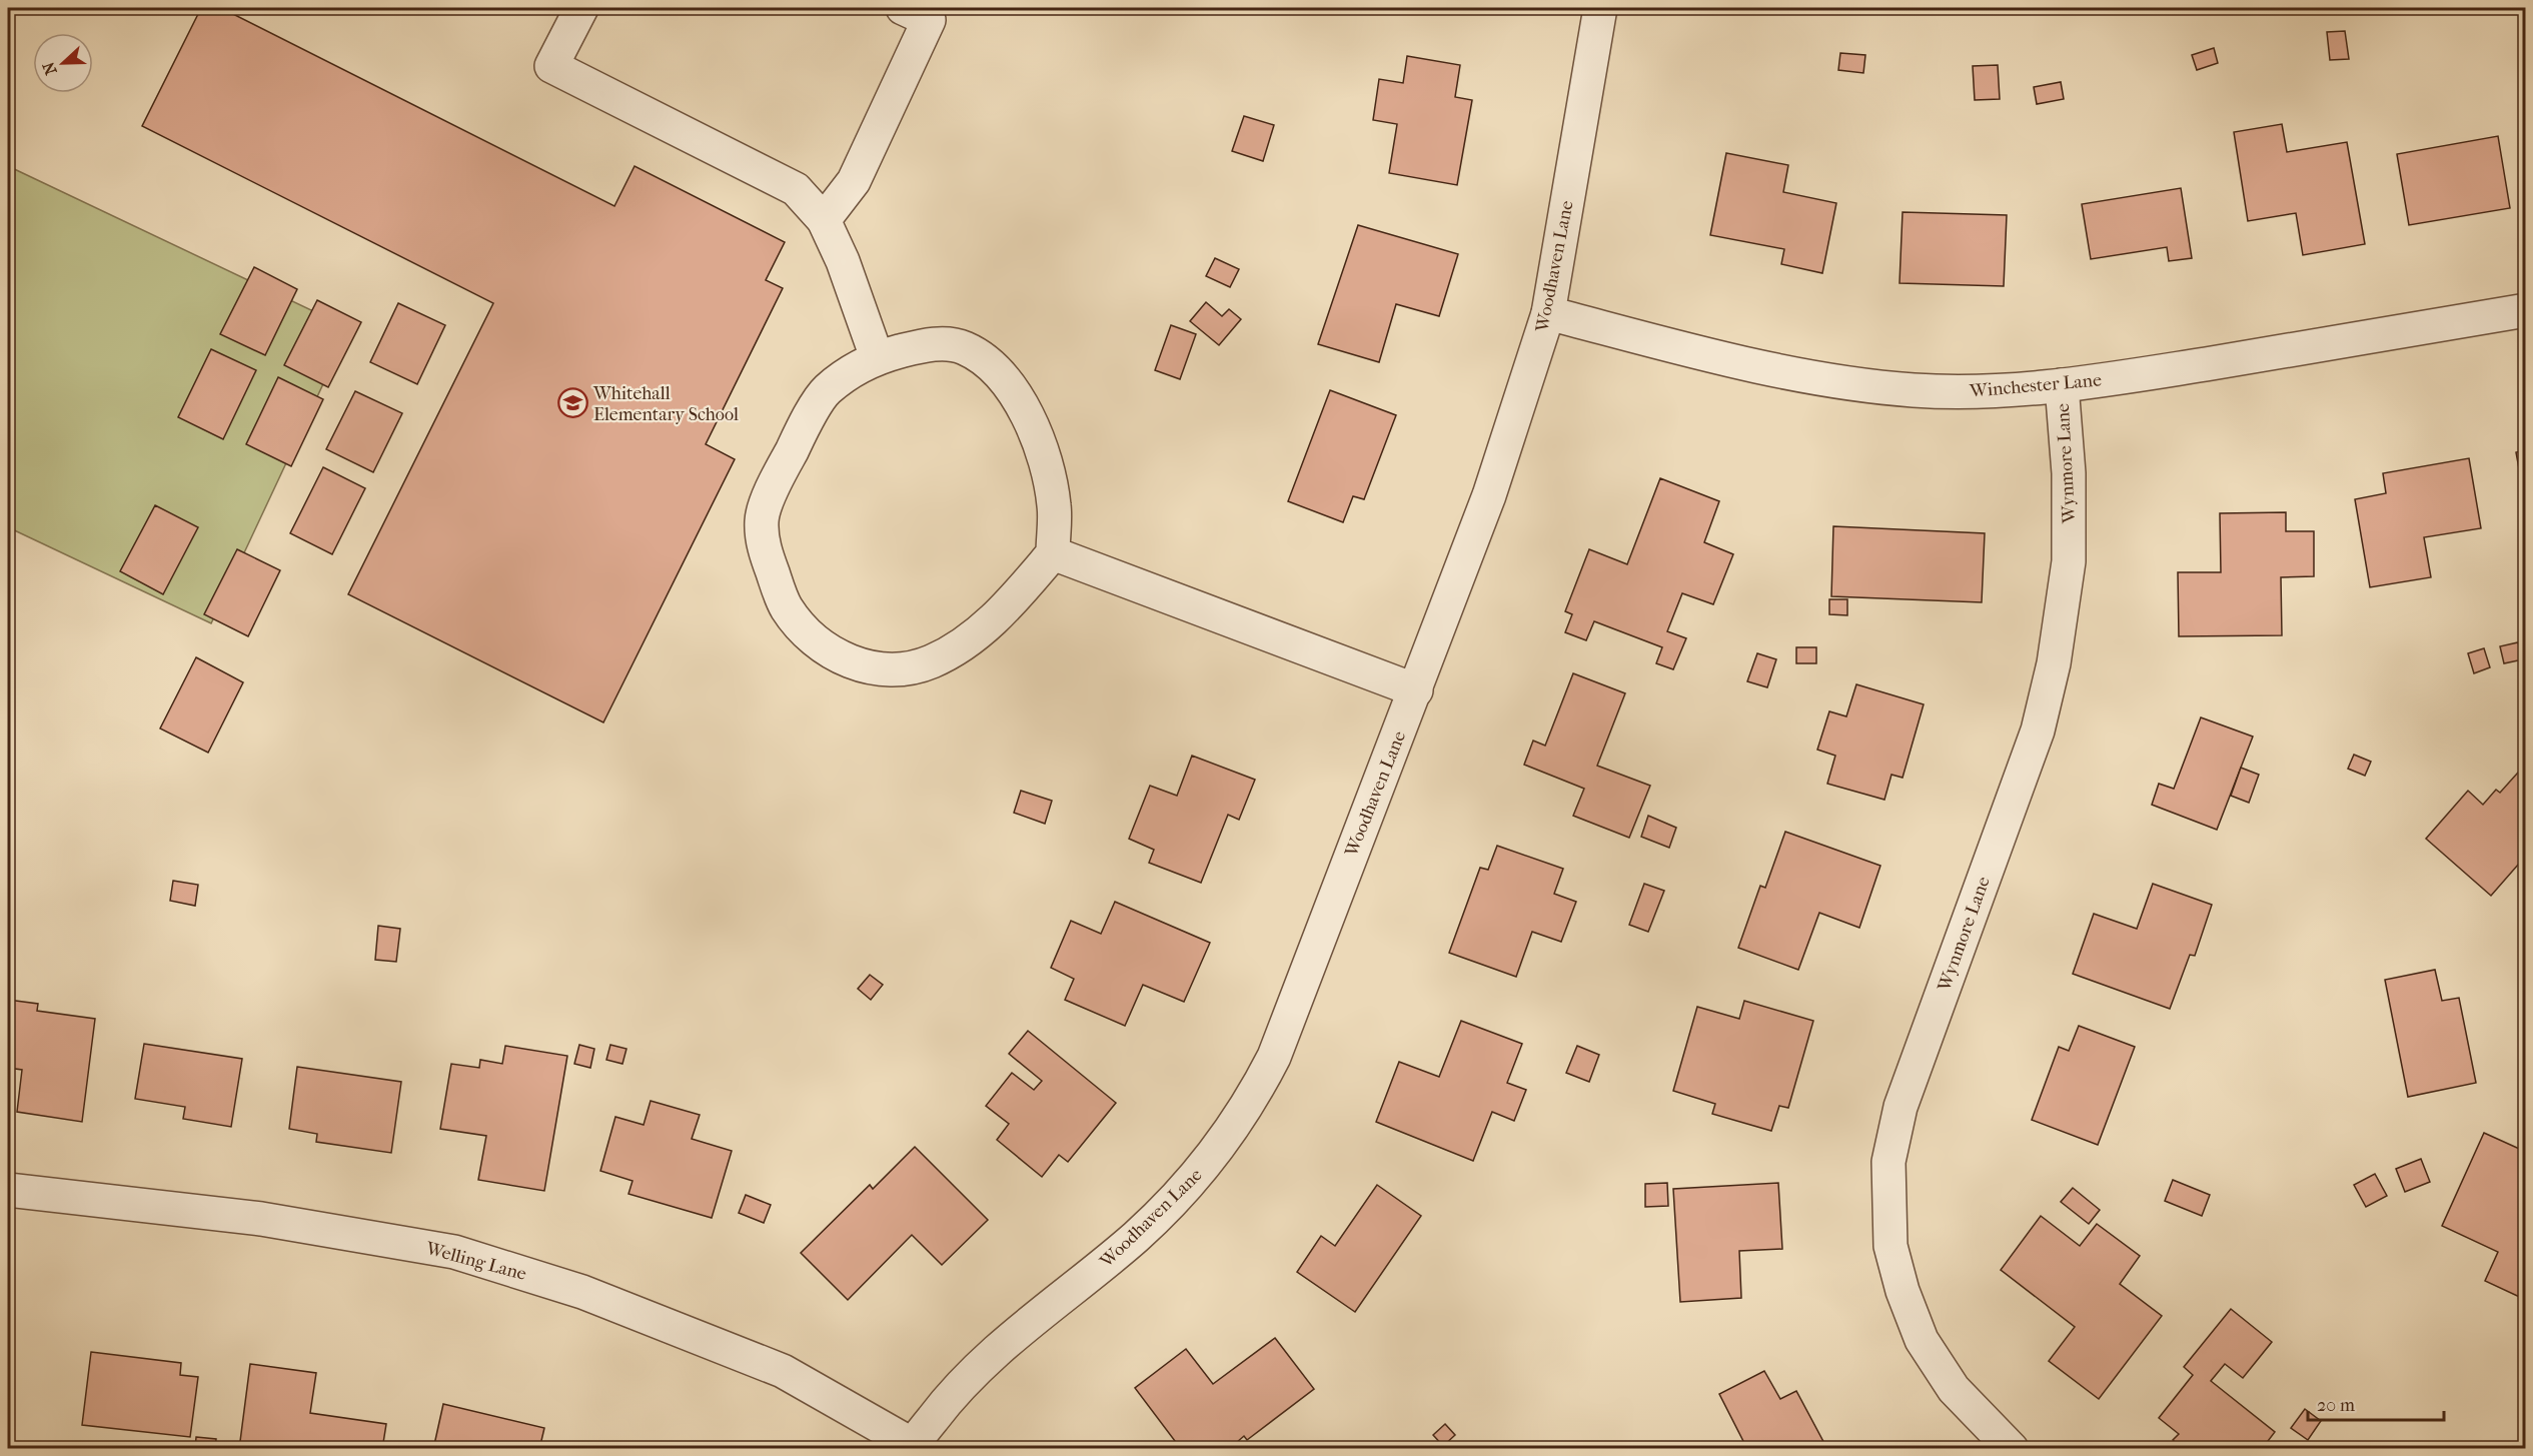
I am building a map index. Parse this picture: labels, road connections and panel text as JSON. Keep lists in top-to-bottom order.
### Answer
{
  "streets": {
    "street": [
      "Woodhaven Lane",
      "Winchester Lane",
      "Wynmore Lane",
      "Welling Lane"
    ]
  },
  "crossings": [
    ["Woodhaven Lane", "Winchester Lane"],
    ["Woodhaven Lane", "Welling Lane"],
    ["Winchester Lane", "Wynmore Lane"]
  ],
  "places": {
    "school or university": ["Whitehall Elementary School"]
  },
  "scale_bar": "20 m",
  "north": "left"
}
